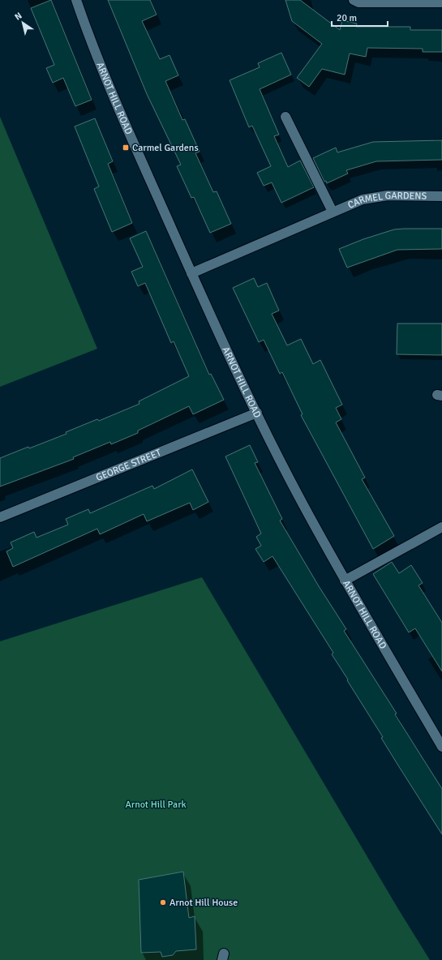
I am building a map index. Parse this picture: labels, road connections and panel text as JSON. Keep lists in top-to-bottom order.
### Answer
{
  "streets": {
    "street": ["ARNOT HILL ROAD", "CARMEL GARDENS", "GEORGE STREET"]
  },
  "crossings": [
    ["ARNOT HILL ROAD", "CARMEL GARDENS"],
    ["ARNOT HILL ROAD", "GEORGE STREET"]
  ],
  "parks": ["Arnot Hill Park"],
  "places": {
    "transit": ["Carmel Gardens"],
    "other": ["Arnot Hill House"]
  },
  "scale_bar": "20 m",
  "north": "top left"
}
